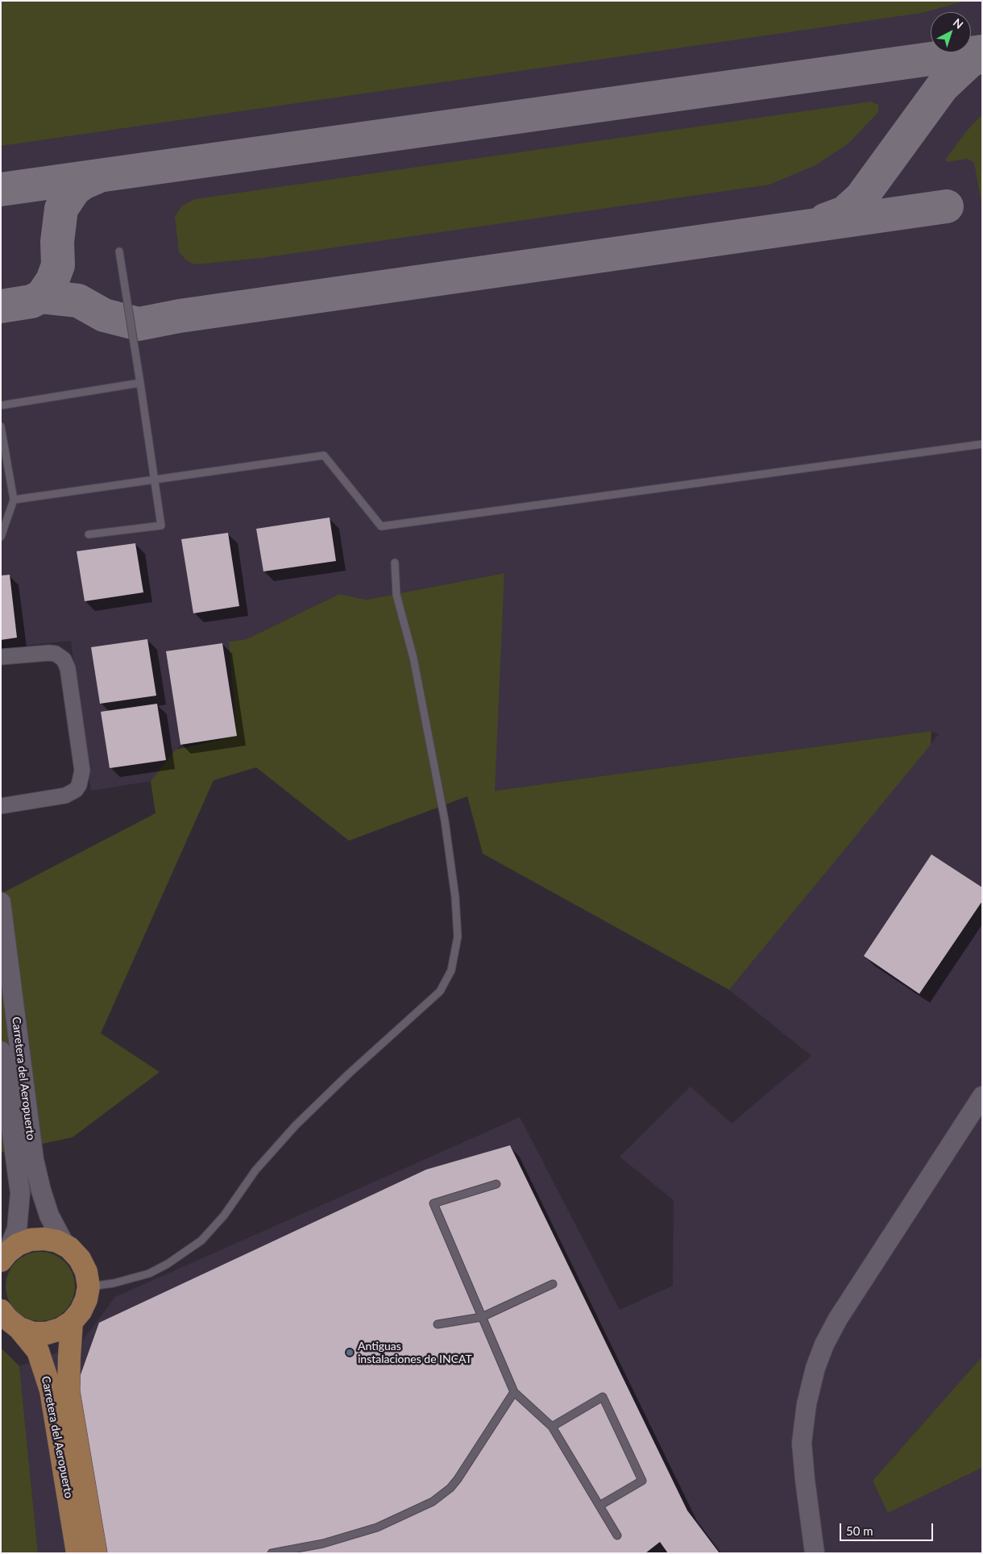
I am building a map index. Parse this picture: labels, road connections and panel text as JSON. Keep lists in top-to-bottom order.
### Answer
{
  "streets": {
    "main road": ["Carretera del Aeropuerto"]
  },
  "places": ["Antiguas instalaciones de INCAT"],
  "scale_bar": "50 m",
  "north": "top right"
}
